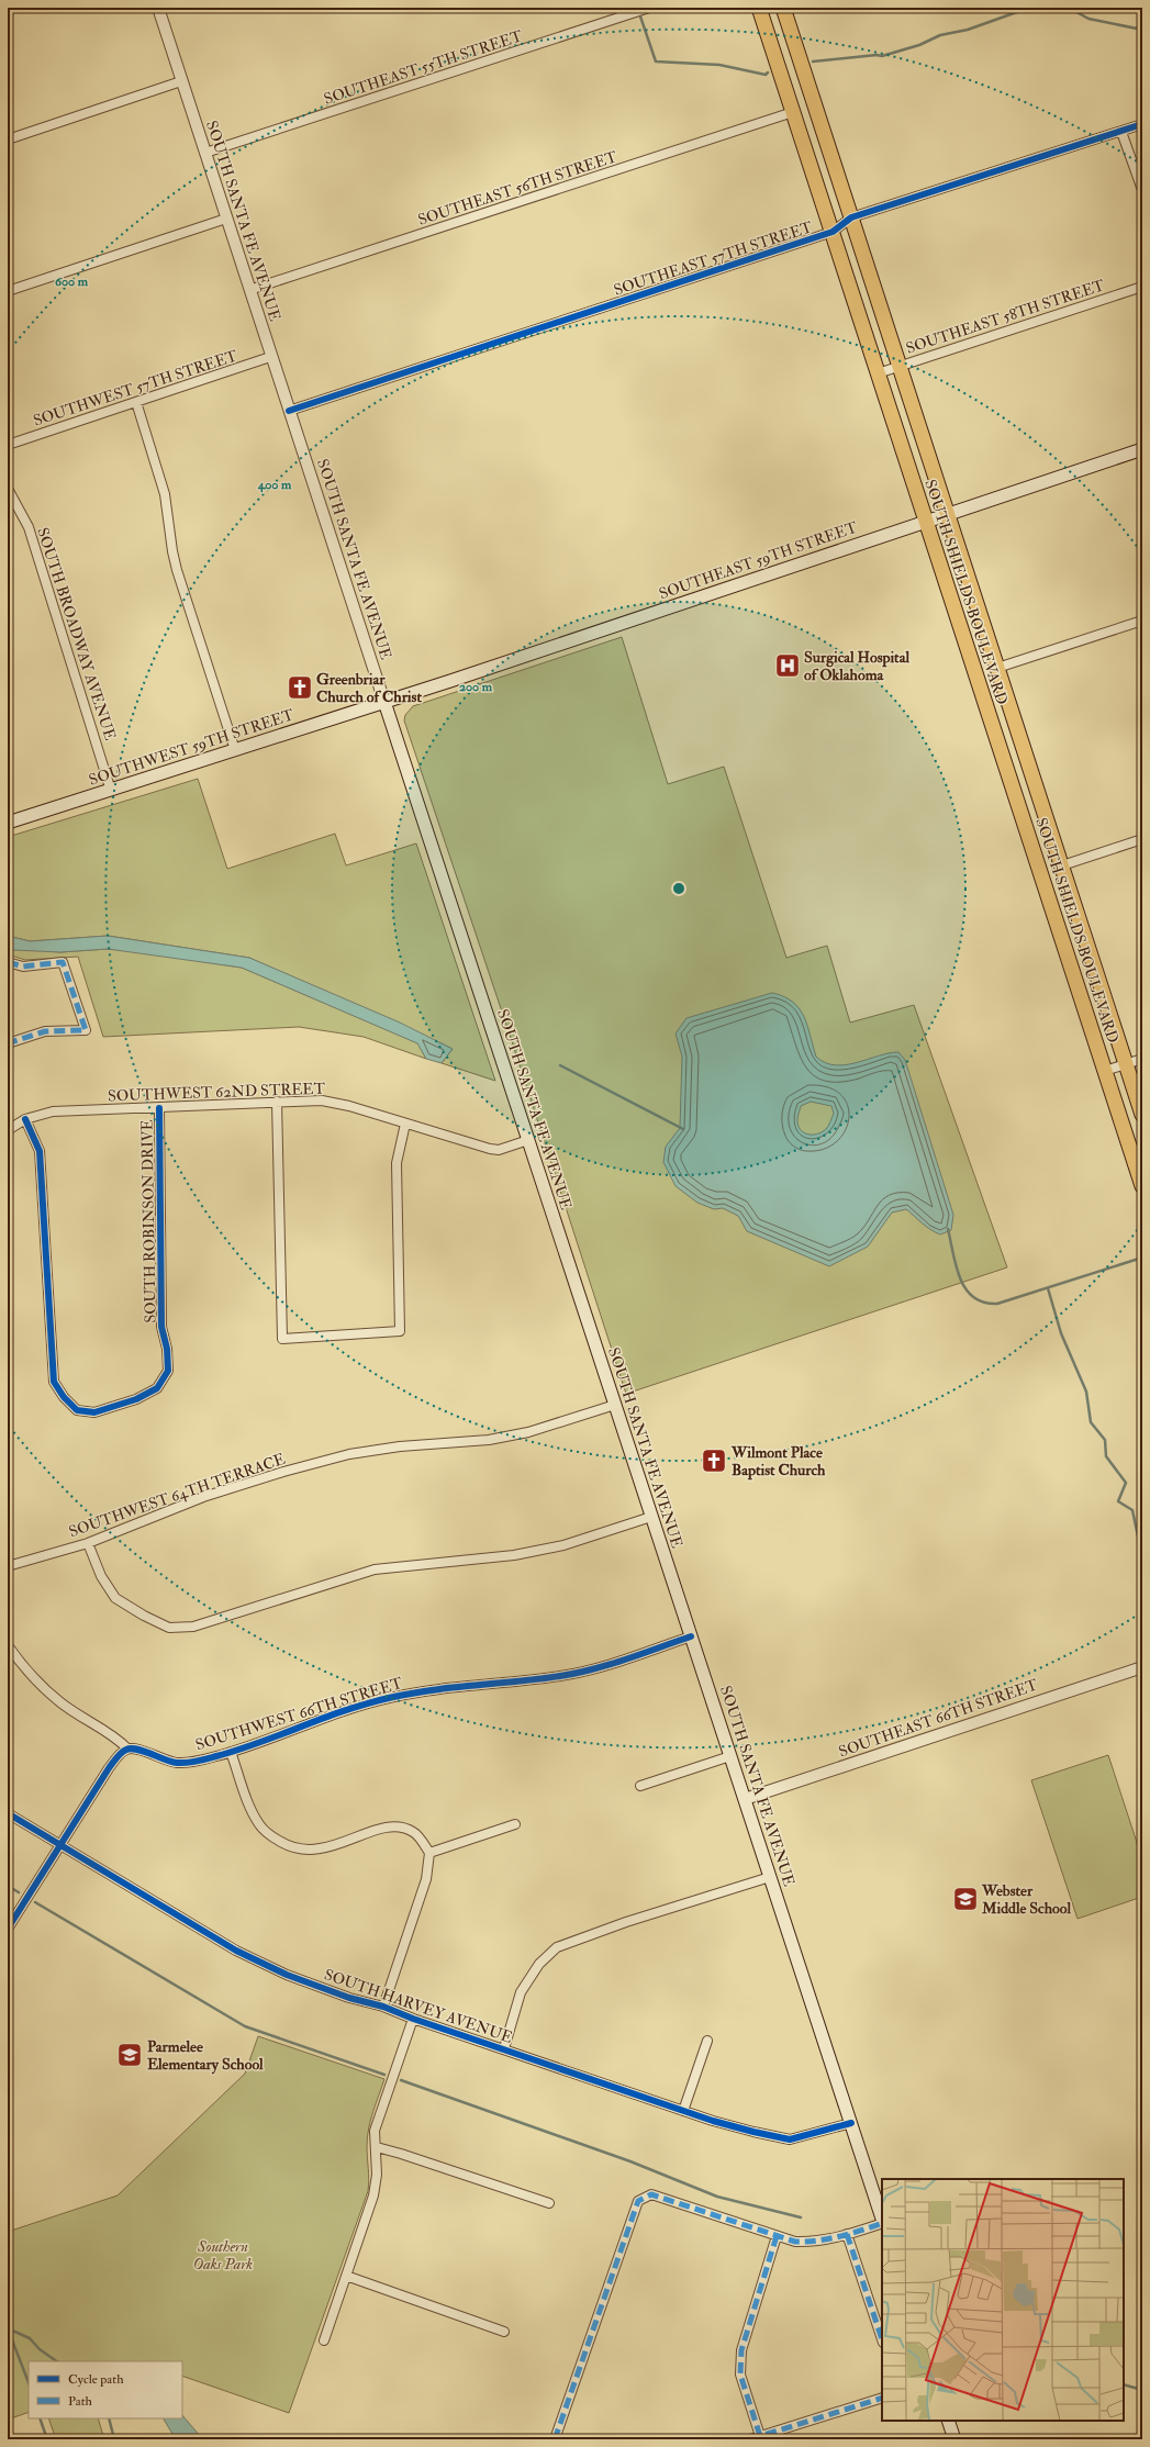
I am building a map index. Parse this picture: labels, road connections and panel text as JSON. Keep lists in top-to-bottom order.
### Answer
{
  "streets": {
    "main road": [
      "SOUTH SANTA FE AVENUE",
      "SOUTHEAST 59TH STREET",
      "SOUTH SHIELDS BOULEVARD",
      "SOUTHWEST 59TH STREET"
    ],
    "street": [
      "SOUTHEAST 55TH STREET",
      "SOUTHEAST 56TH STREET",
      "SOUTHEAST 57TH STREET",
      "SOUTHEAST 58TH STREET",
      "SOUTHWEST 57TH STREET",
      "SOUTH BROADWAY AVENUE",
      "SOUTHWEST 62ND STREET",
      "SOUTH ROBINSON DRIVE",
      "SOUTHWEST 64TH TERRACE",
      "SOUTHWEST 66TH STREET",
      "SOUTHEAST 66TH STREET",
      "SOUTH HARVEY AVENUE"
    ]
  },
  "crossings": [
    ["SOUTHEAST 55TH STREET", "SOUTH SANTA FE AVENUE"],
    ["SOUTHEAST 56TH STREET", "SOUTH SANTA FE AVENUE"],
    ["SOUTHEAST 56TH STREET", "SOUTH SHIELDS BOULEVARD"],
    ["SOUTH SANTA FE AVENUE", "SOUTHEAST 57TH STREET"],
    ["SOUTH SANTA FE AVENUE", "SOUTHWEST 57TH STREET"],
    ["SOUTH SANTA FE AVENUE", "SOUTHEAST 59TH STREET"],
    ["SOUTH SANTA FE AVENUE", "SOUTHWEST 59TH STREET"],
    ["SOUTH SANTA FE AVENUE", "SOUTHWEST 62ND STREET"],
    ["SOUTH SANTA FE AVENUE", "SOUTHWEST 64TH TERRACE"],
    ["SOUTH SANTA FE AVENUE", "SOUTHWEST 66TH STREET"],
    ["SOUTH SANTA FE AVENUE", "SOUTHEAST 66TH STREET"],
    ["SOUTH SANTA FE AVENUE", "SOUTH HARVEY AVENUE"],
    ["SOUTHEAST 57TH STREET", "SOUTH SHIELDS BOULEVARD"],
    ["SOUTHEAST 58TH STREET", "SOUTH SHIELDS BOULEVARD"],
    ["SOUTHEAST 59TH STREET", "SOUTH SHIELDS BOULEVARD"],
    ["SOUTHEAST 59TH STREET", "SOUTHWEST 59TH STREET"],
    ["SOUTH BROADWAY AVENUE", "SOUTHWEST 59TH STREET"],
    ["SOUTHWEST 62ND STREET", "SOUTH ROBINSON DRIVE"]
  ],
  "parks": ["Southern Oaks Park"],
  "places": {
    "hospital": ["Surgical Hospital of Oklahoma"],
    "church": ["Greenbriar Church of Christ", "Wilmont Place Baptist Church"],
    "school or university": ["Webster Middle School", "Parmelee Elementary School"]
  },
  "legend": ["Cycle path", "Path"],
  "rings": ["600 m", "400 m", "200 m"]
}
